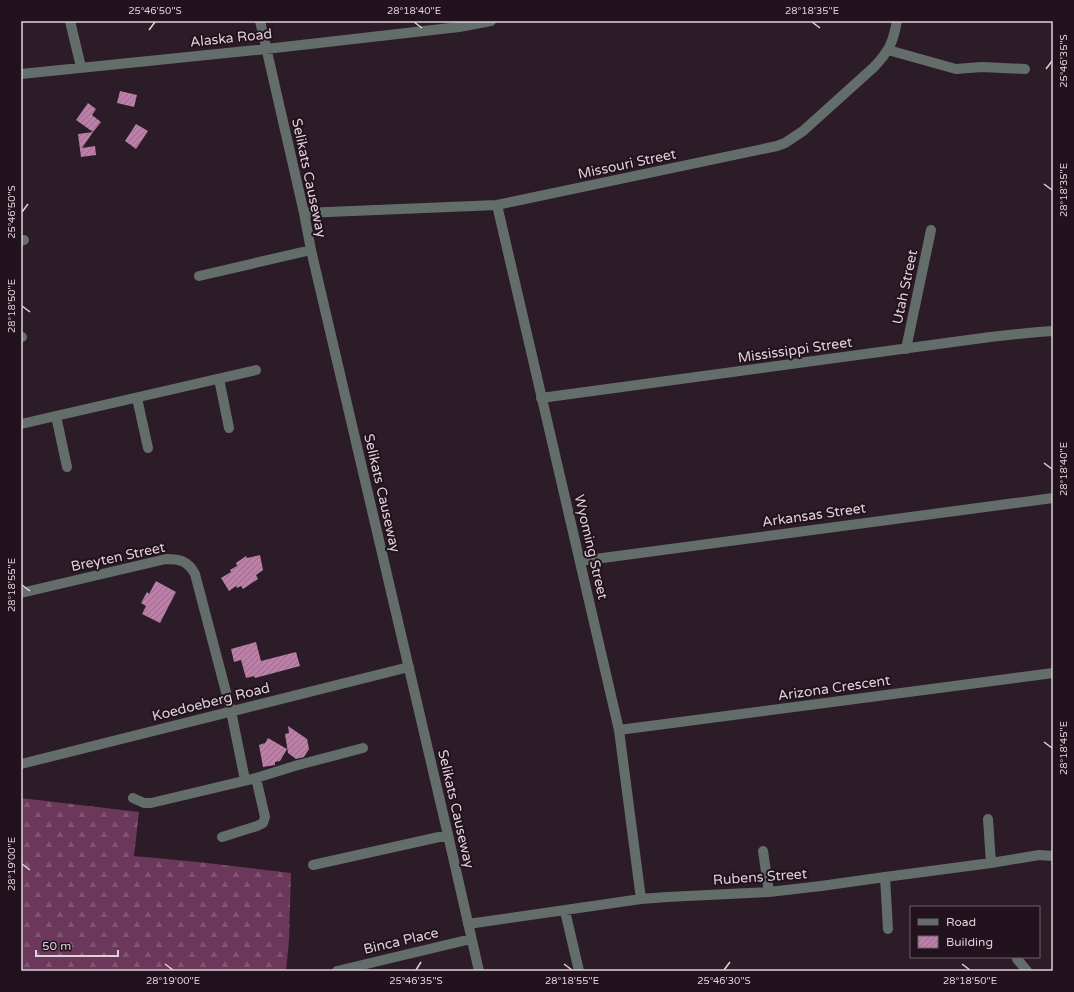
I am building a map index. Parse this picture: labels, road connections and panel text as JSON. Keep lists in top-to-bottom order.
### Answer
{
  "streets": {
    "street": [
      "Alaska Road",
      "Missouri Street",
      "Selikats Causeway",
      "Utah Street",
      "Mississippi Street",
      "Arkansas Street",
      "Wyoming Street",
      "Breyten Street",
      "Arizona Crescent",
      "Koedoeberg Road",
      "Rubens Street",
      "Binca Place"
    ]
  },
  "crossings": [
    ["Alaska Road", "Selikats Causeway"],
    ["Missouri Street", "Selikats Causeway"],
    ["Missouri Street", "Wyoming Street"],
    ["Selikats Causeway", "Koedoeberg Road"],
    ["Selikats Causeway", "Rubens Street"],
    ["Selikats Causeway", "Binca Place"],
    ["Utah Street", "Mississippi Street"],
    ["Mississippi Street", "Wyoming Street"],
    ["Arkansas Street", "Wyoming Street"],
    ["Wyoming Street", "Arizona Crescent"],
    ["Wyoming Street", "Rubens Street"],
    ["Breyten Street", "Koedoeberg Road"]
  ],
  "legend": ["Road", "Building"],
  "scale_bar": "50 m",
  "coordinates": [
    "25°46'50\"S",
    "28°18'40\"E",
    "28°18'35\"E",
    "25°46'35\"S",
    "28°18'50\"E",
    "28°18'55\"E",
    "28°18'45\"E",
    "28°19'00\"E",
    "25°46'30\"S"
  ]
}
